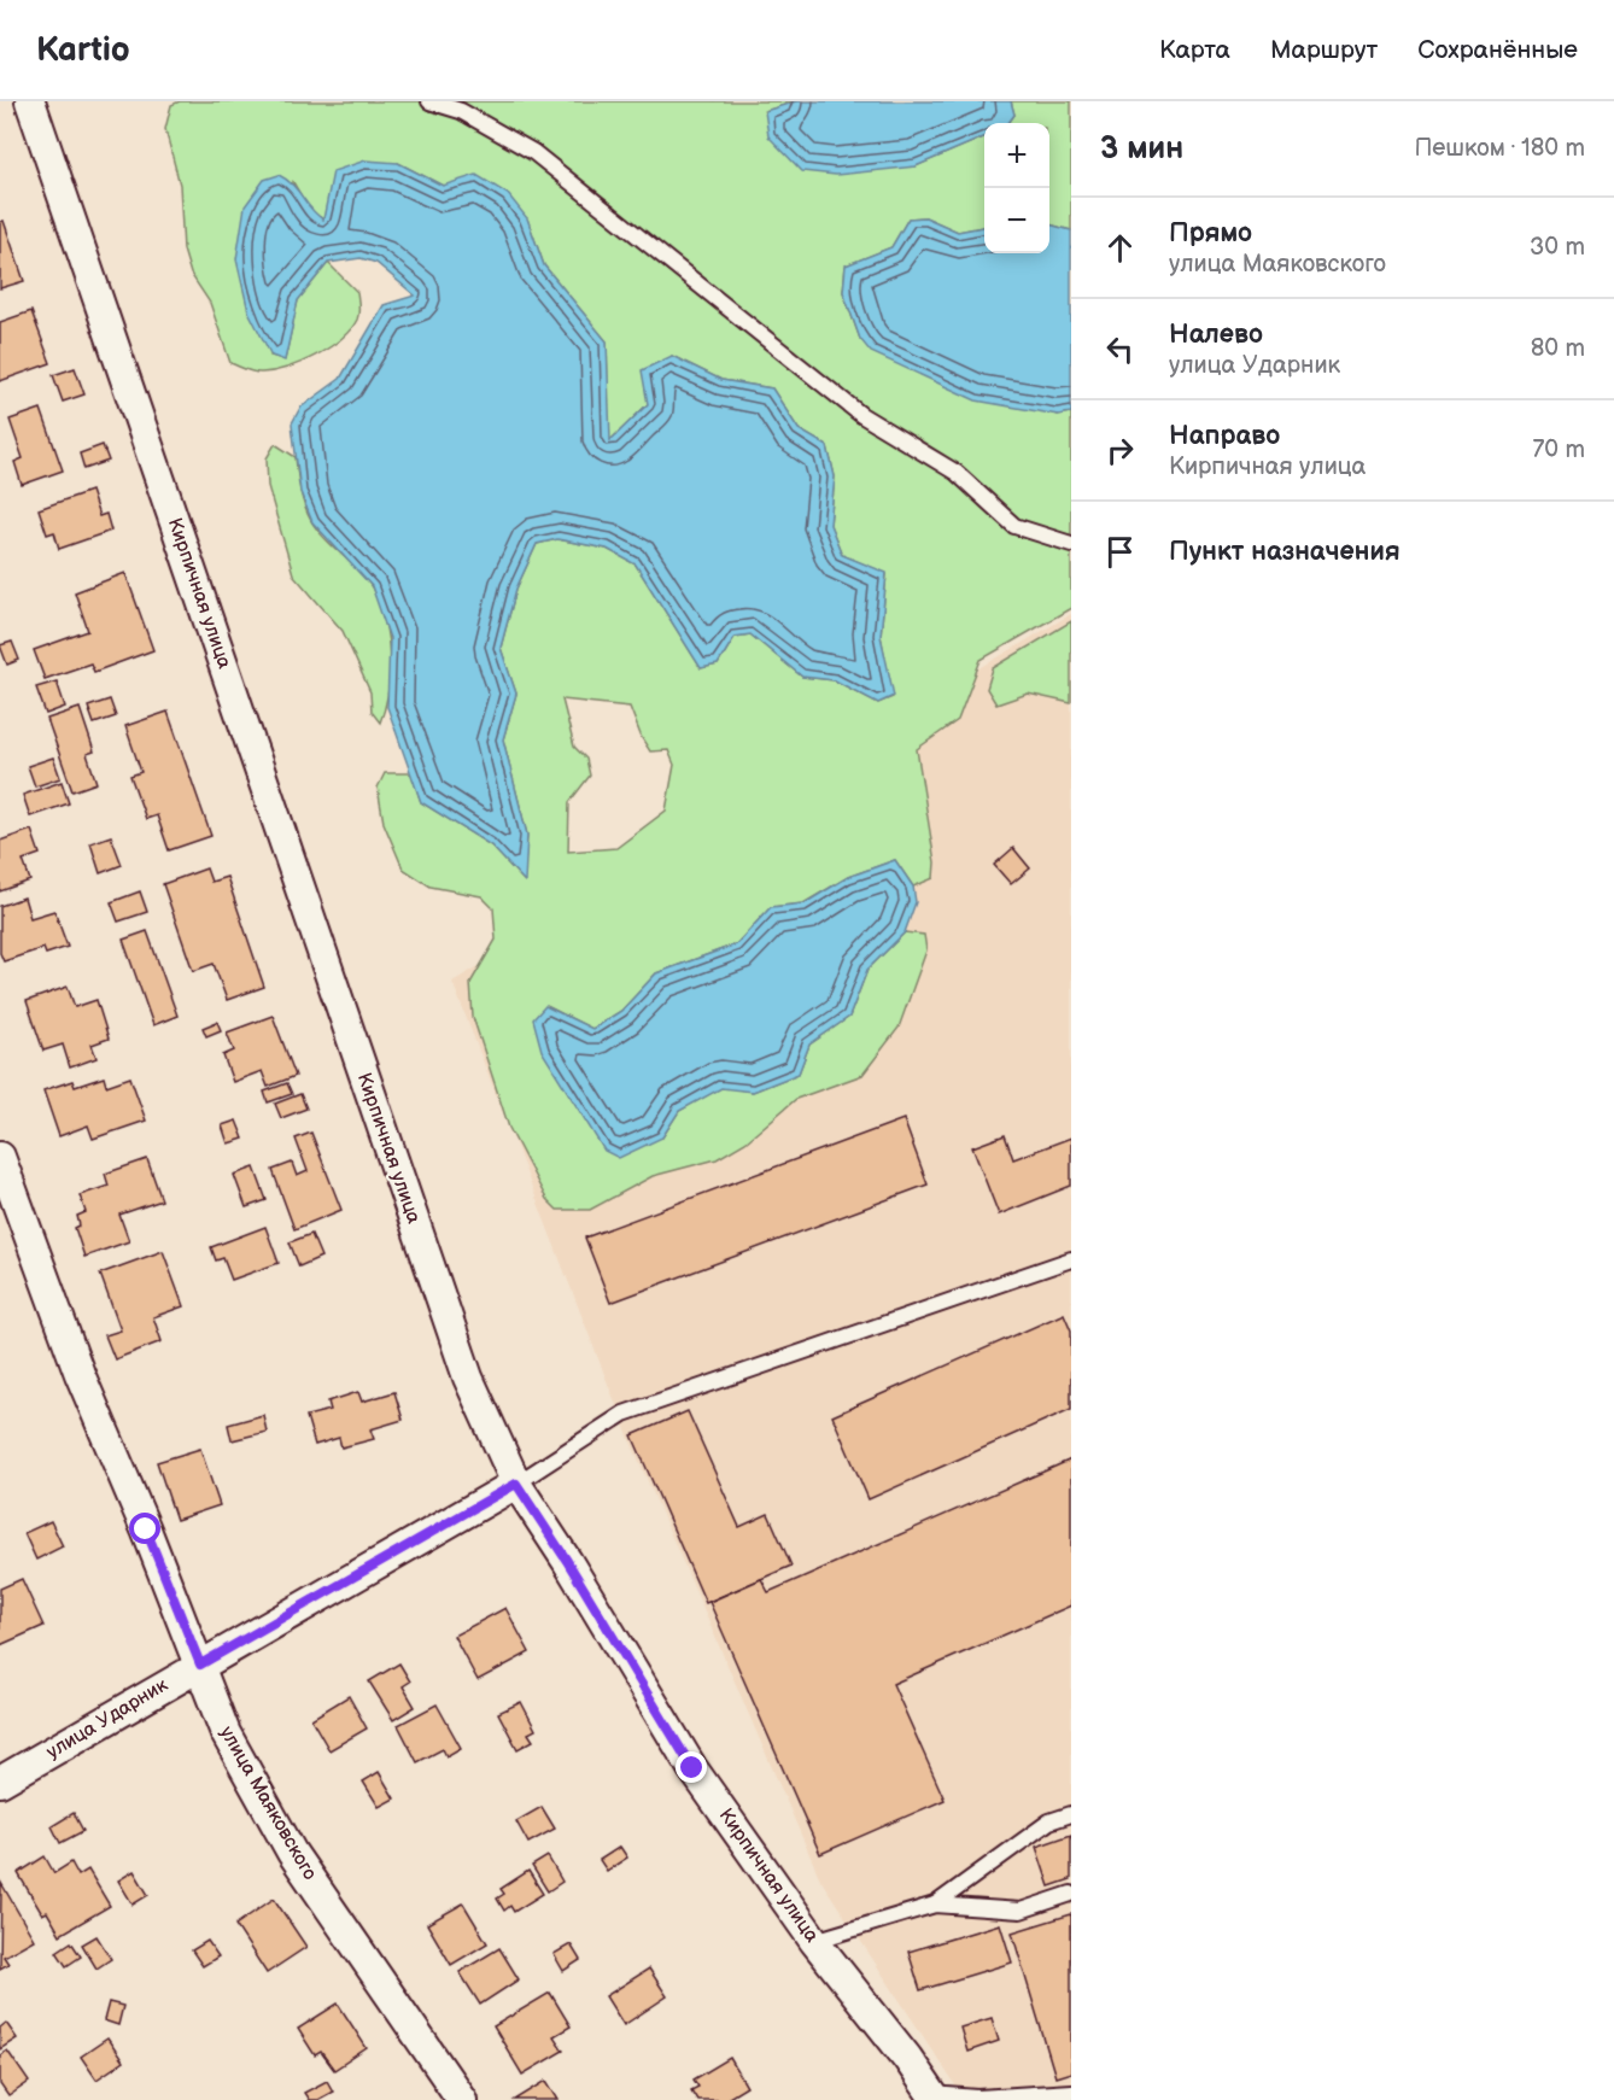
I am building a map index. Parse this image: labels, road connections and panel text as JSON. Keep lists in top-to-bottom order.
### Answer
{
  "streets": {
    "street": ["Кирпичная улица", "улица Ударник", "улица Маяковского"]
  },
  "crossings": [
    ["Кирпичная улица", "улица Ударник"],
    ["улица Ударник", "улица Маяковского"]
  ],
  "page": {
    "header": "Kartio",
    "nav": ["Карта", "Маршрут", "Сохранённые"],
    "heading": ["3 мин", "Пешком · 180 m"],
    "map_buttons": ["+", "−"],
    "list": [
      ["Прямо", "улица Маяковского", "30 m"],
      ["Налево", "улица Ударник", "80 m"],
      ["Направо", "Кирпичная улица", "70 m"],
      "Пункт назначения"
    ]
  }
}
